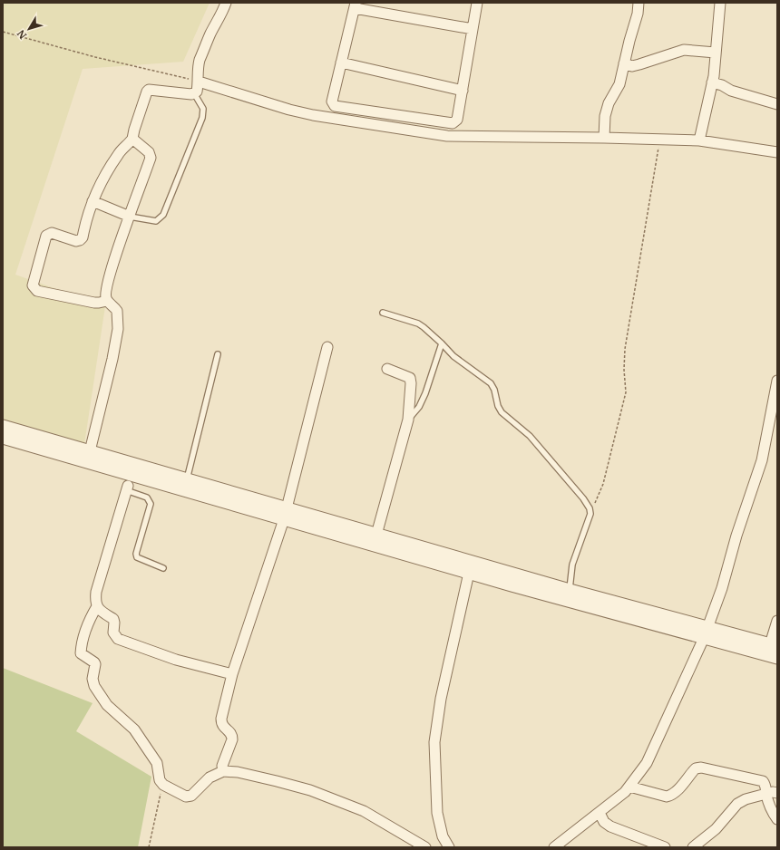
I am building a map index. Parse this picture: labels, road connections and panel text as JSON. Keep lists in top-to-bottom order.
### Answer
{
  "north": "bottom left"
}
